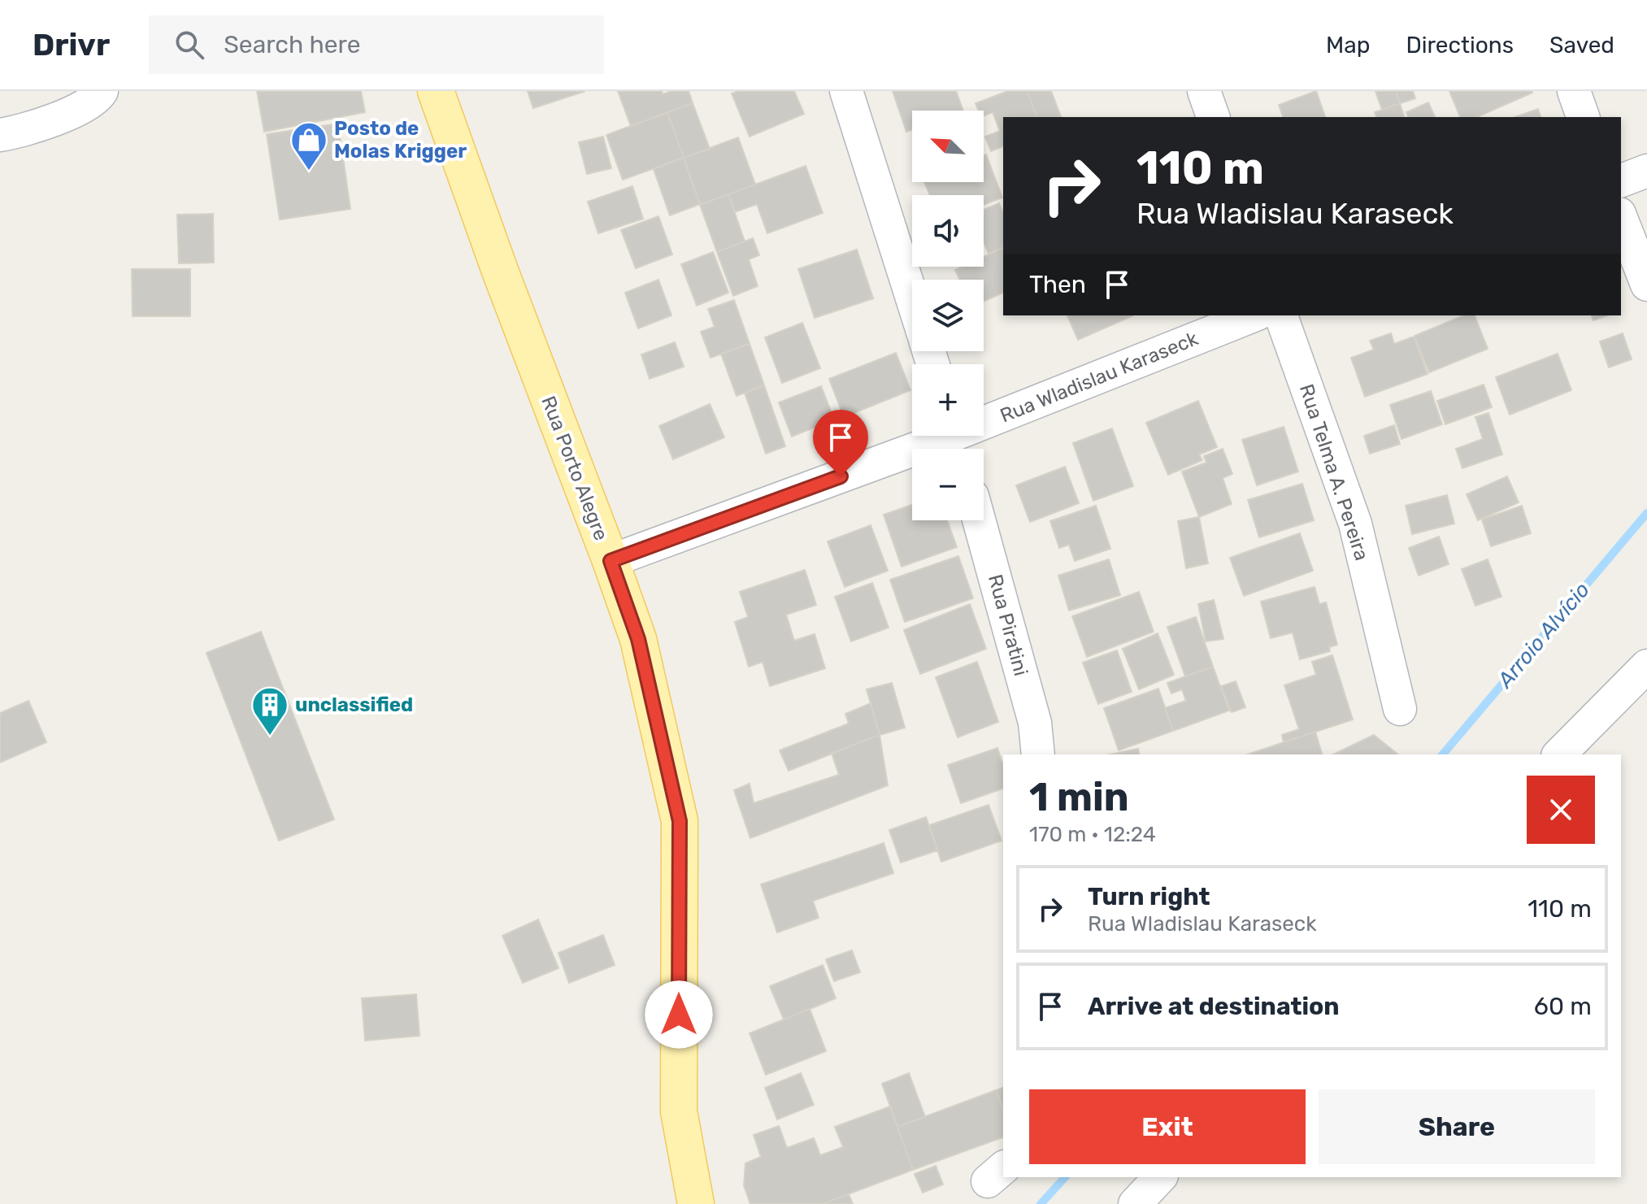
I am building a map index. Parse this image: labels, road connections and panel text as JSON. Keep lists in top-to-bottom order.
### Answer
{
  "streets": {
    "main road": ["Rua Porto Alegre"],
    "street": ["Rua Wladislau Karaseck", "Rua Telma A. Pereira", "Rua Piratini"]
  },
  "crossings": [
    ["Rua Wladislau Karaseck", "Rua Porto Alegre"]
  ],
  "water": ["Arroio Alvício"],
  "places": {
    "shop": ["Posto de Molas Krigger"],
    "building": ["unclassified"]
  },
  "north": "top left",
  "page": {
    "header": "Drivr",
    "search": "Search here",
    "nav": ["Map", "Directions", "Saved"],
    "map_buttons": ["+", "−"],
    "turn": ["110 m", "Rua Wladislau Karaseck"],
    "then": "Then",
    "heading": ["1 min", "170 m · 12:24"],
    "list": [
      {
        "name": "Turn right",
        "note": "Rua Wladislau Karaseck",
        "value": "110 m"
      },
      {
        "name": "Arrive at destination",
        "value": "60 m"
      }
    ],
    "buttons": ["Exit", "Share"]
  }
}
